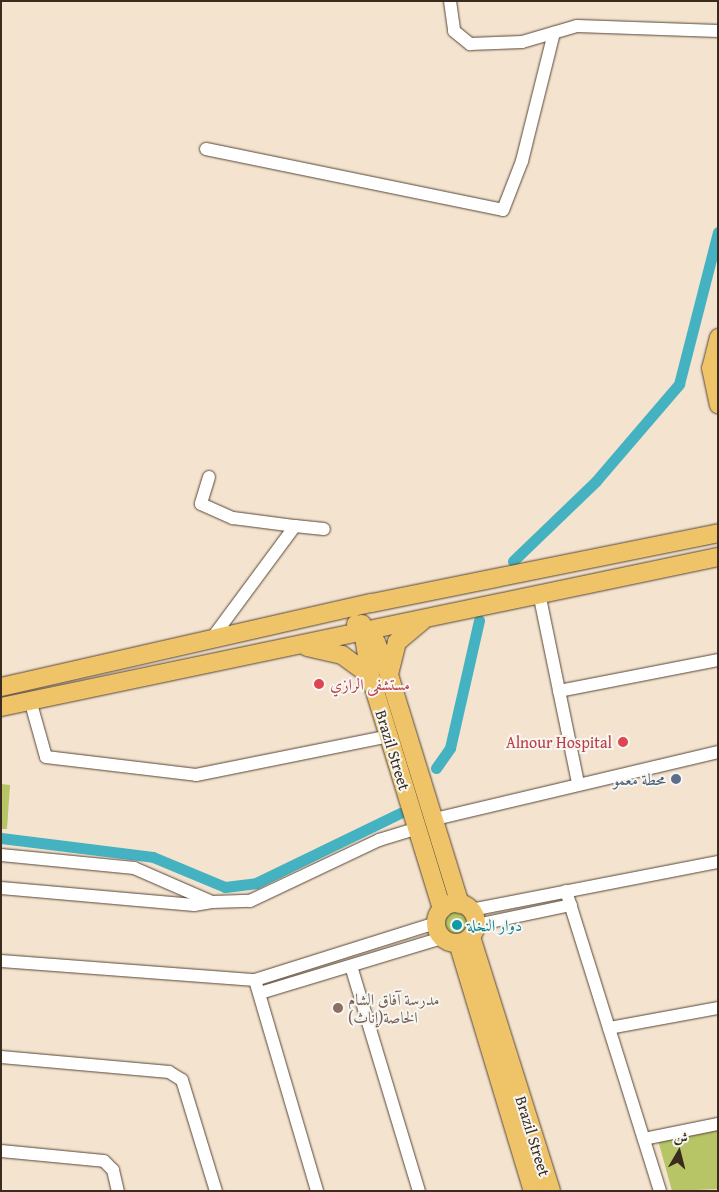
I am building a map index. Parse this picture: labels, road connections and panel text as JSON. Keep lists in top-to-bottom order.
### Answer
{
  "streets": {
    "highway": ["Brazil Street"]
  },
  "places": [
    "مستشفى الرازي",
    "Alnour Hospital",
    "محطة معمو",
    "دوار النخلة",
    "مدرسة آفاق الشام الخاصة(إناث)"
  ],
  "north": "top"
}
